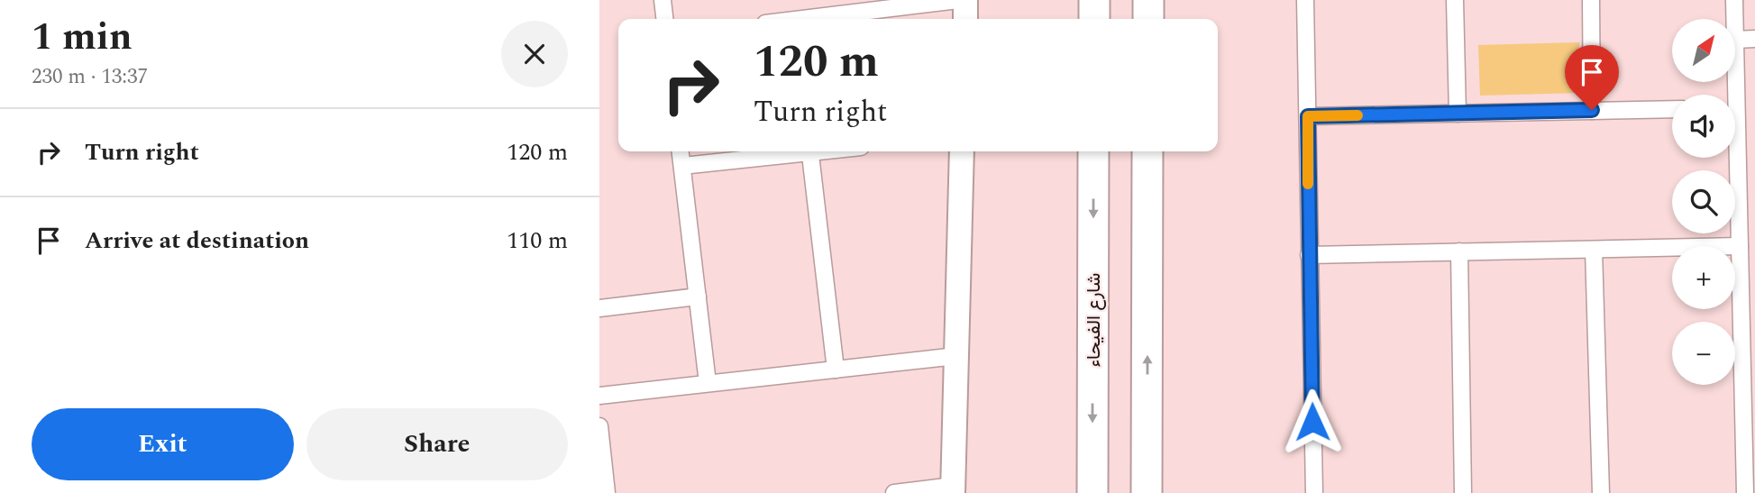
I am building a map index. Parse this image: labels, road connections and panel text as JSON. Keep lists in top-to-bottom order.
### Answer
{
  "streets": {
    "highway": ["شارع الفيحاء"]
  },
  "north": "top right",
  "page": {
    "heading": ["1 min", "230 m · 13:37"],
    "map_buttons": ["+", "−"],
    "turn": ["120 m", "Turn right"],
    "list": [
      {
        "name": "Turn right",
        "value": "120 m"
      },
      {
        "name": "Arrive at destination",
        "value": "110 m"
      }
    ],
    "buttons": ["Exit", "Share"]
  }
}
